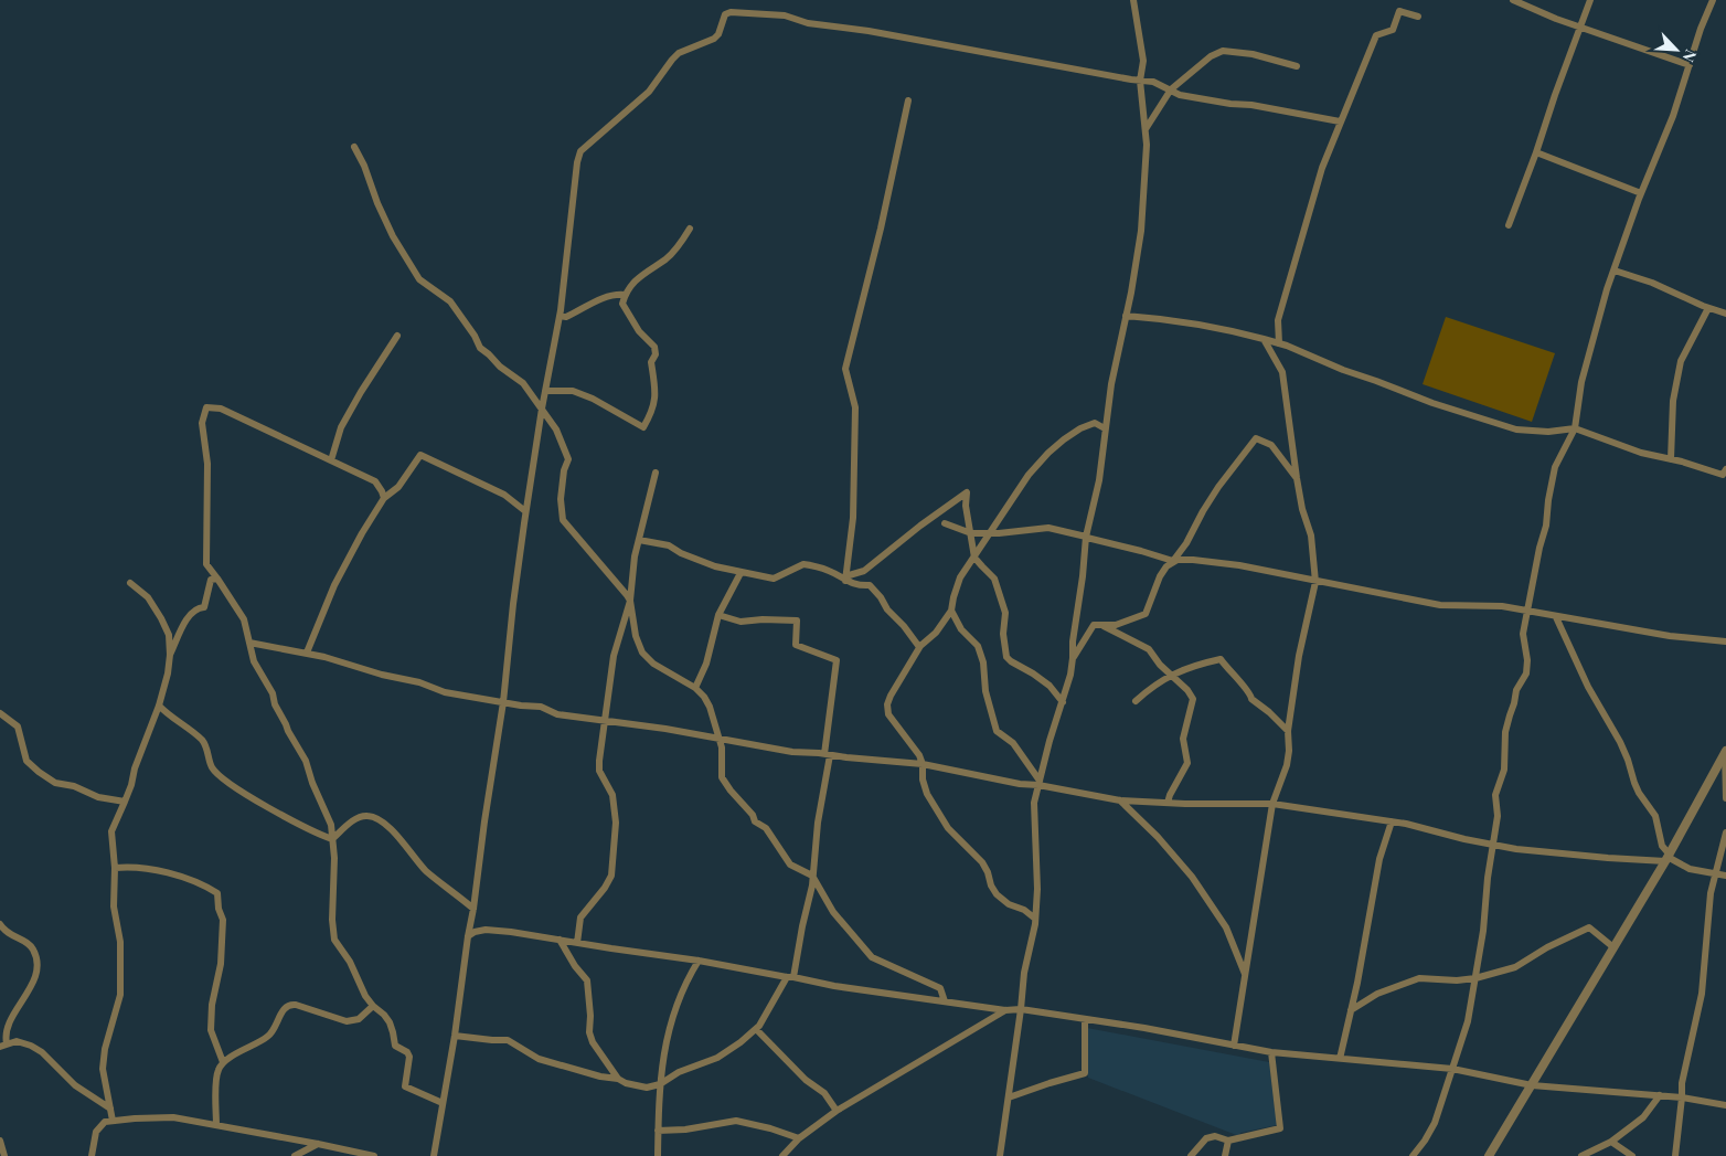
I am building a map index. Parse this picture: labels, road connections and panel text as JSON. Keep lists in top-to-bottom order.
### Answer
{
  "north": "bottom right"
}
